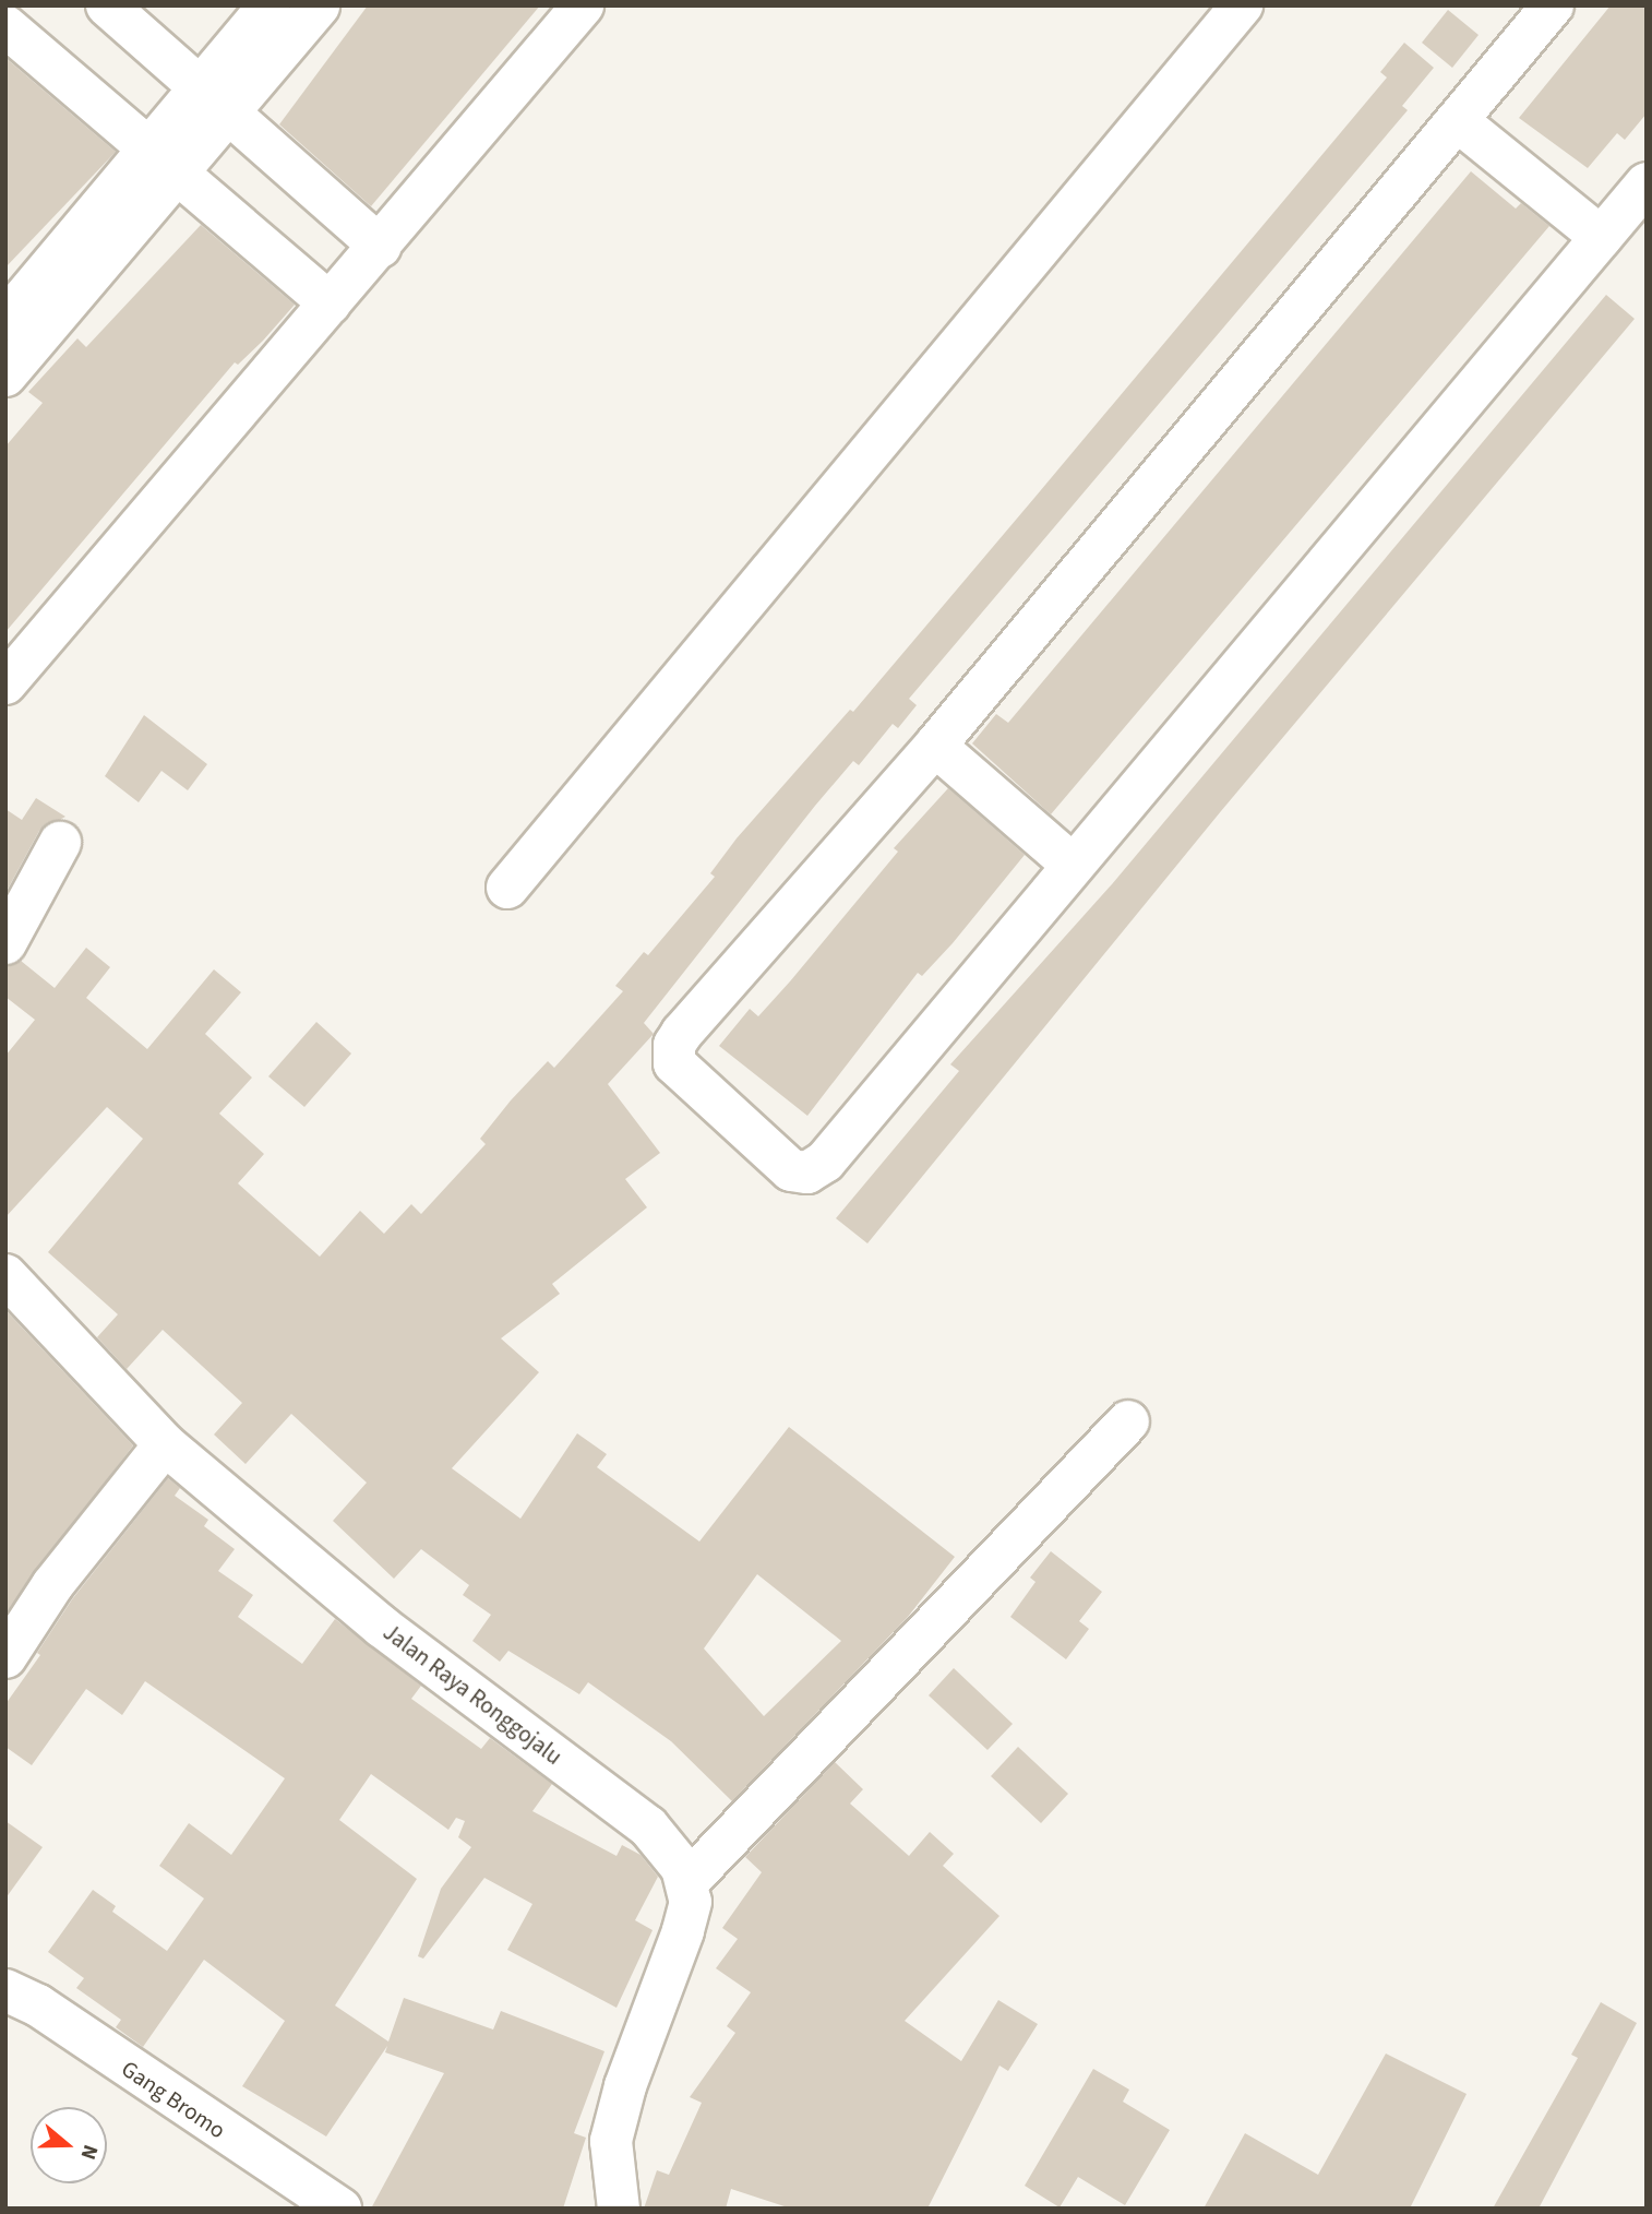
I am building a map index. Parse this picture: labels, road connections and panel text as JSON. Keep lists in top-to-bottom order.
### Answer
{
  "streets": {
    "street": ["Jalan Raya Ronggojalu", "Gang Bromo"]
  },
  "north": "right"
}
